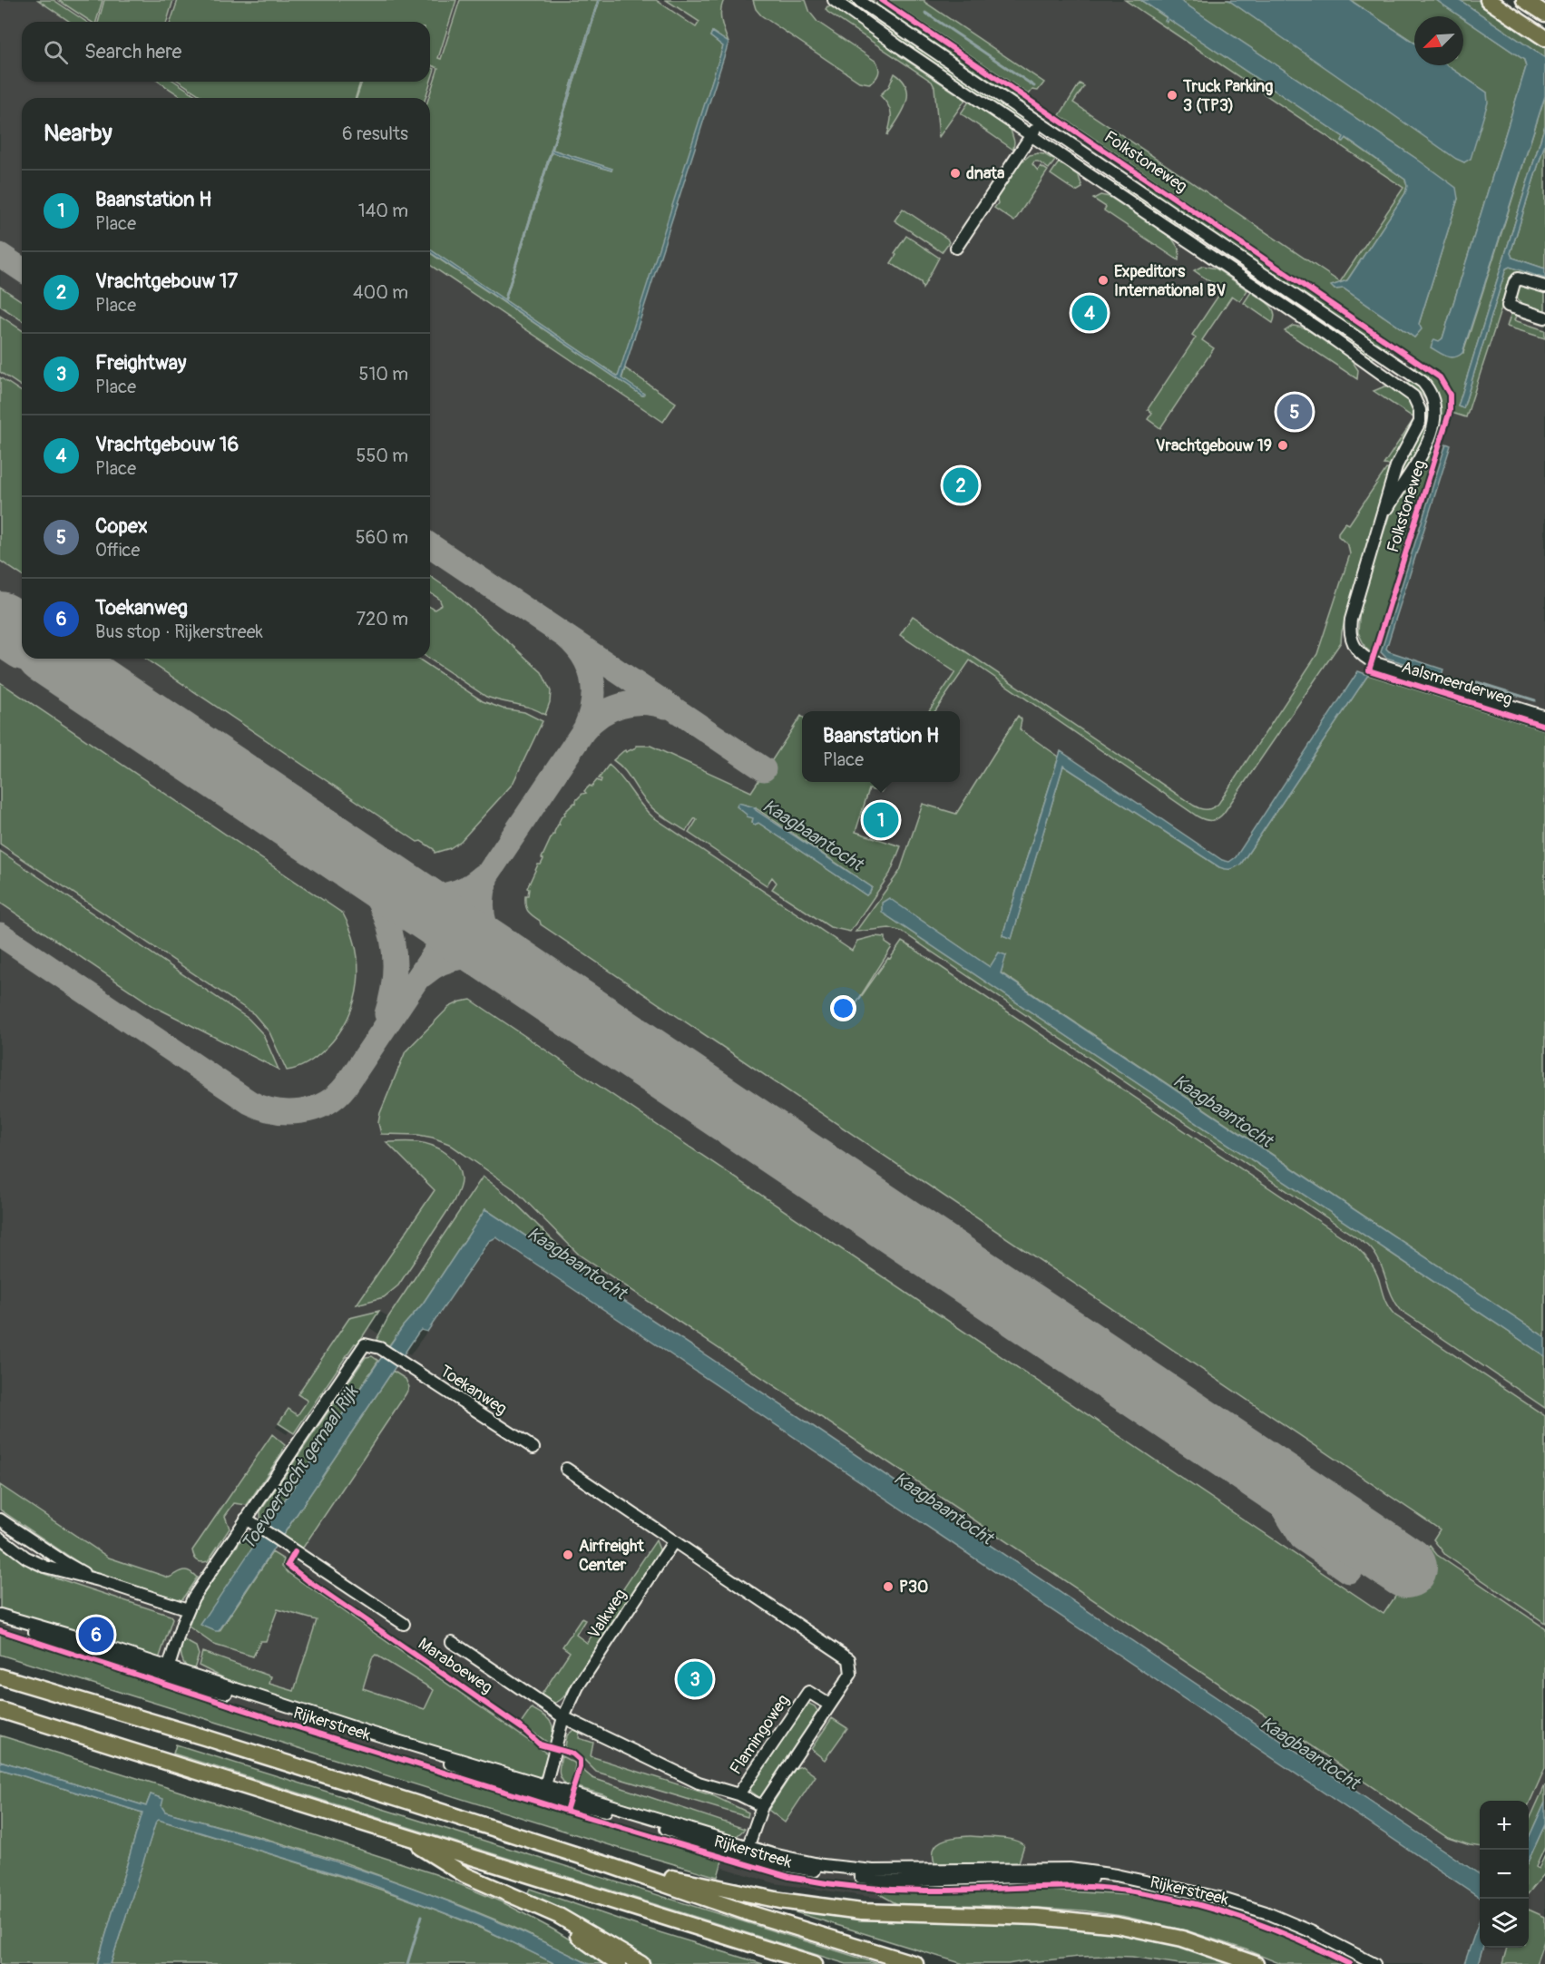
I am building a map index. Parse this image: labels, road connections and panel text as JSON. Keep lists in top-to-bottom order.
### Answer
{
  "streets": {
    "street": [
      "Folkstoneweg",
      "Aalsmeerderweg",
      "Toekanweg",
      "Valkweg",
      "Maraboeweg",
      "Rijkerstreek",
      "Flamingoweg"
    ]
  },
  "crossings": [
    ["Folkstoneweg", "Aalsmeerderweg"],
    ["Toekanweg", "Maraboeweg"],
    ["Toekanweg", "Rijkerstreek"],
    ["Valkweg", "Rijkerstreek"]
  ],
  "water": ["Kaagbaantocht", "Toevoertocht gemaal Rijk"],
  "places": [
    "Truck Parking 3 (TP3)",
    "dnata",
    "Expeditors International BV",
    "Vrachtgebouw 19",
    "Airfreight Center",
    "P30"
  ],
  "north": "bottom left",
  "page": {
    "search": "Search here",
    "heading": ["Nearby", "6 results"],
    "list": [
      {
        "mark": "1",
        "name": "Baanstation H",
        "note": "Place",
        "value": "140 m"
      },
      {
        "mark": "2",
        "name": "Vrachtgebouw 17",
        "note": "Place",
        "value": "400 m"
      },
      {
        "mark": "3",
        "name": "Freightway",
        "note": "Place",
        "value": "510 m"
      },
      {
        "mark": "4",
        "name": "Vrachtgebouw 16",
        "note": "Place",
        "value": "550 m"
      },
      {
        "mark": "5",
        "name": "Copex",
        "note": "Office",
        "value": "560 m"
      },
      {
        "mark": "6",
        "name": "Toekanweg",
        "note": "Bus stop · Rijkerstreek",
        "value": "720 m"
      }
    ],
    "pins": [
      "4",
      "5",
      "2",
      "1",
      "6",
      "3"
    ],
    "popup": ["Baanstation H", "Place"],
    "map_buttons": ["+", "−"]
  }
}
